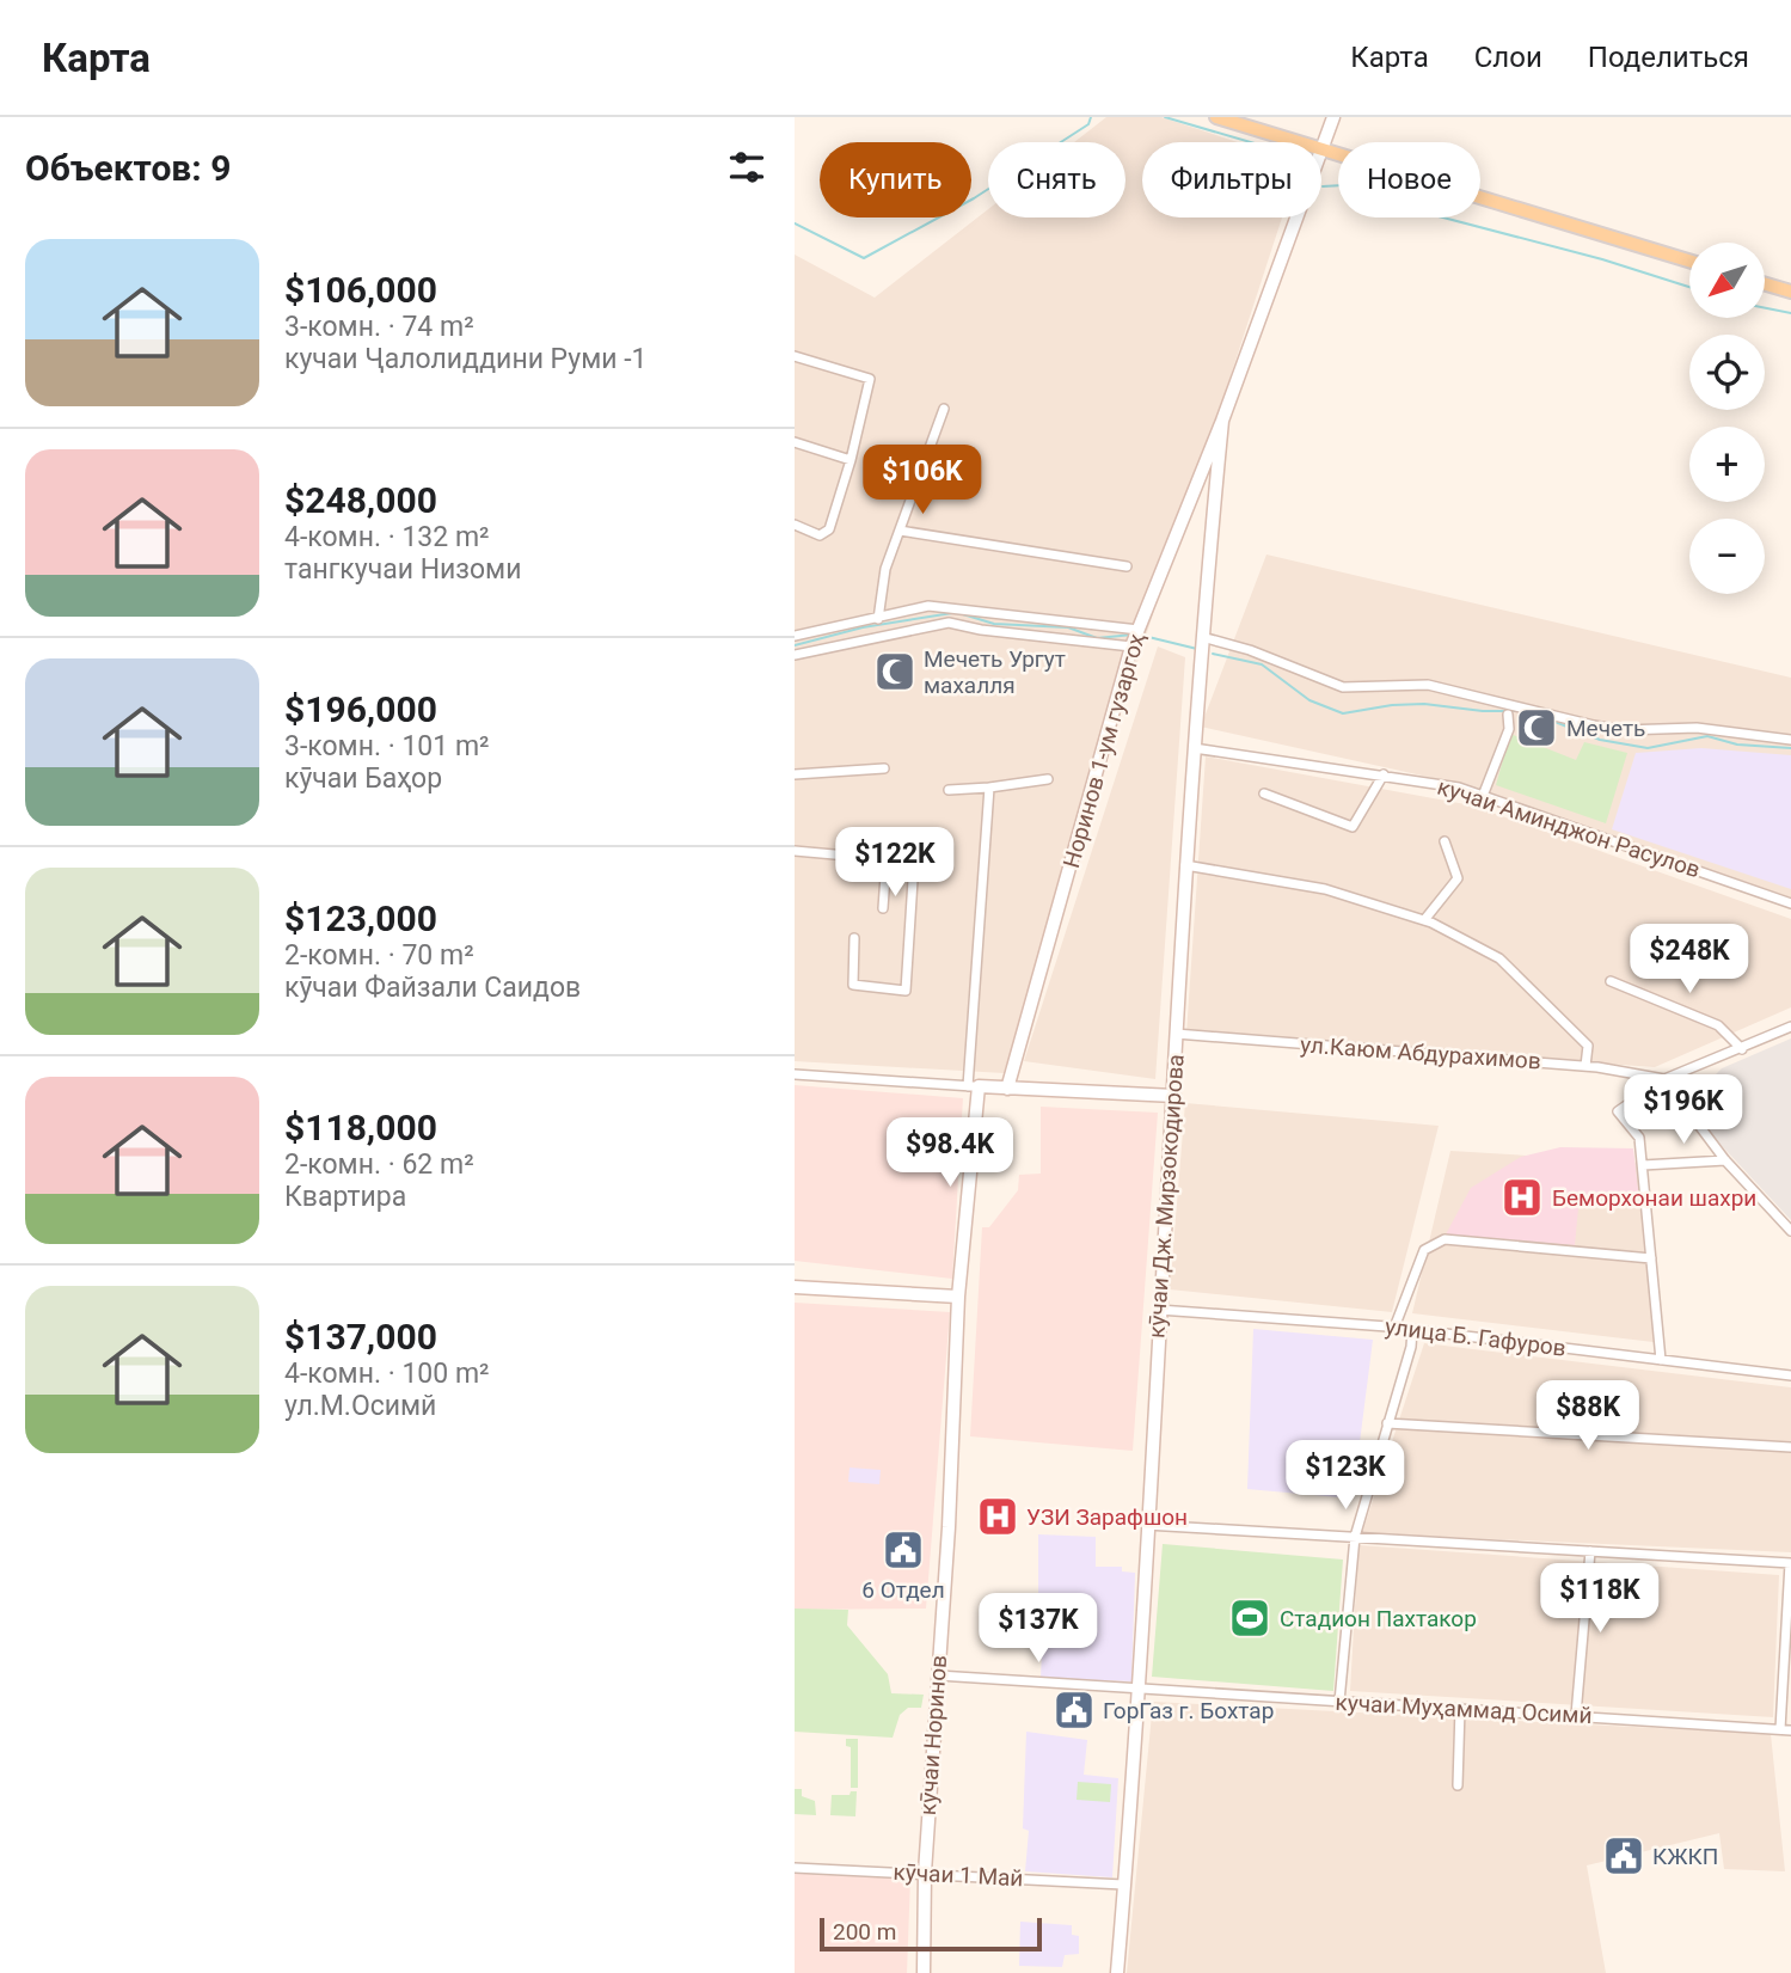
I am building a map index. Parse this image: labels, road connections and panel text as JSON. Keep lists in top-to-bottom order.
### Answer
{
  "streets": {
    "street": [
      "Норинов 1-ум гузаргоҳ",
      "кучаи Аминджон Расулов",
      "ул.Каюм Абдурахимов",
      "кӯчаи Дж. Мирзокодирова",
      "улица Б. Гафуров",
      "кучаи Муҳаммад Осимй",
      "кӯчаи Норинов",
      "кӯчаи 1 Май"
    ]
  },
  "crossings": [
    ["Норинов 1-ум гузаргоҳ", "кӯчаи Дж. Мирзокодирова"],
    ["кучаи Аминджон Расулов", "кӯчаи Дж. Мирзокодирова"],
    ["ул.Каюм Абдурахимов", "кӯчаи Дж. Мирзокодирова"],
    ["кӯчаи Дж. Мирзокодирова", "улица Б. Гафуров"],
    ["кӯчаи Дж. Мирзокодирова", "кучаи Муҳаммад Осимй"],
    ["кӯчаи Дж. Мирзокодирова", "кӯчаи 1 Май"],
    ["кучаи Муҳаммад Осимй", "кӯчаи Норинов"],
    ["кӯчаи Норинов", "кӯчаи 1 Май"]
  ],
  "places": {
    "mosque": ["Мечеть Ургут махалля", "Мечеть"],
    "hospital": ["Беморхонаи шахри", "УЗИ Зарафшон"],
    "public building": ["6 Отдел", "ГорГаз г. Бохтар", "КЖКП"],
    "sports": ["Стадион Пахтакор"]
  },
  "scale_bar": "200 m",
  "north": "bottom left",
  "page": {
    "header": "Карта",
    "nav": ["Карта", "Слои", "Поделиться"],
    "heading": "Объектов: 9",
    "chip": [
      "Купить",
      "Снять",
      "Фильтры",
      "Новое"
    ],
    "list": [
      {
        "name": "$106,000",
        "note": "3-комн. · 74 m² · кучаи Ҷалолиддини Руми -1"
      },
      {
        "name": "$248,000",
        "note": "4-комн. · 132 m² · тангкучаи Низоми"
      },
      {
        "name": "$196,000",
        "note": "3-комн. · 101 m² · кӯчаи Баҳор"
      },
      {
        "name": "$123,000",
        "note": "2-комн. · 70 m² · кӯчаи Файзали Саидов"
      },
      {
        "name": "$118,000",
        "note": "2-комн. · 62 m² · Квартира"
      },
      {
        "name": "$137,000",
        "note": "4-комн. · 100 m² · ул.М.Осимй"
      }
    ],
    "map_buttons": ["+", "−"],
    "price": [
      "$106K",
      "$122K",
      "$248K",
      "$196K",
      "$98.4K",
      "$88K",
      "$123K",
      "$118K",
      "$137K"
    ],
    "scale": "200 m"
  }
}
